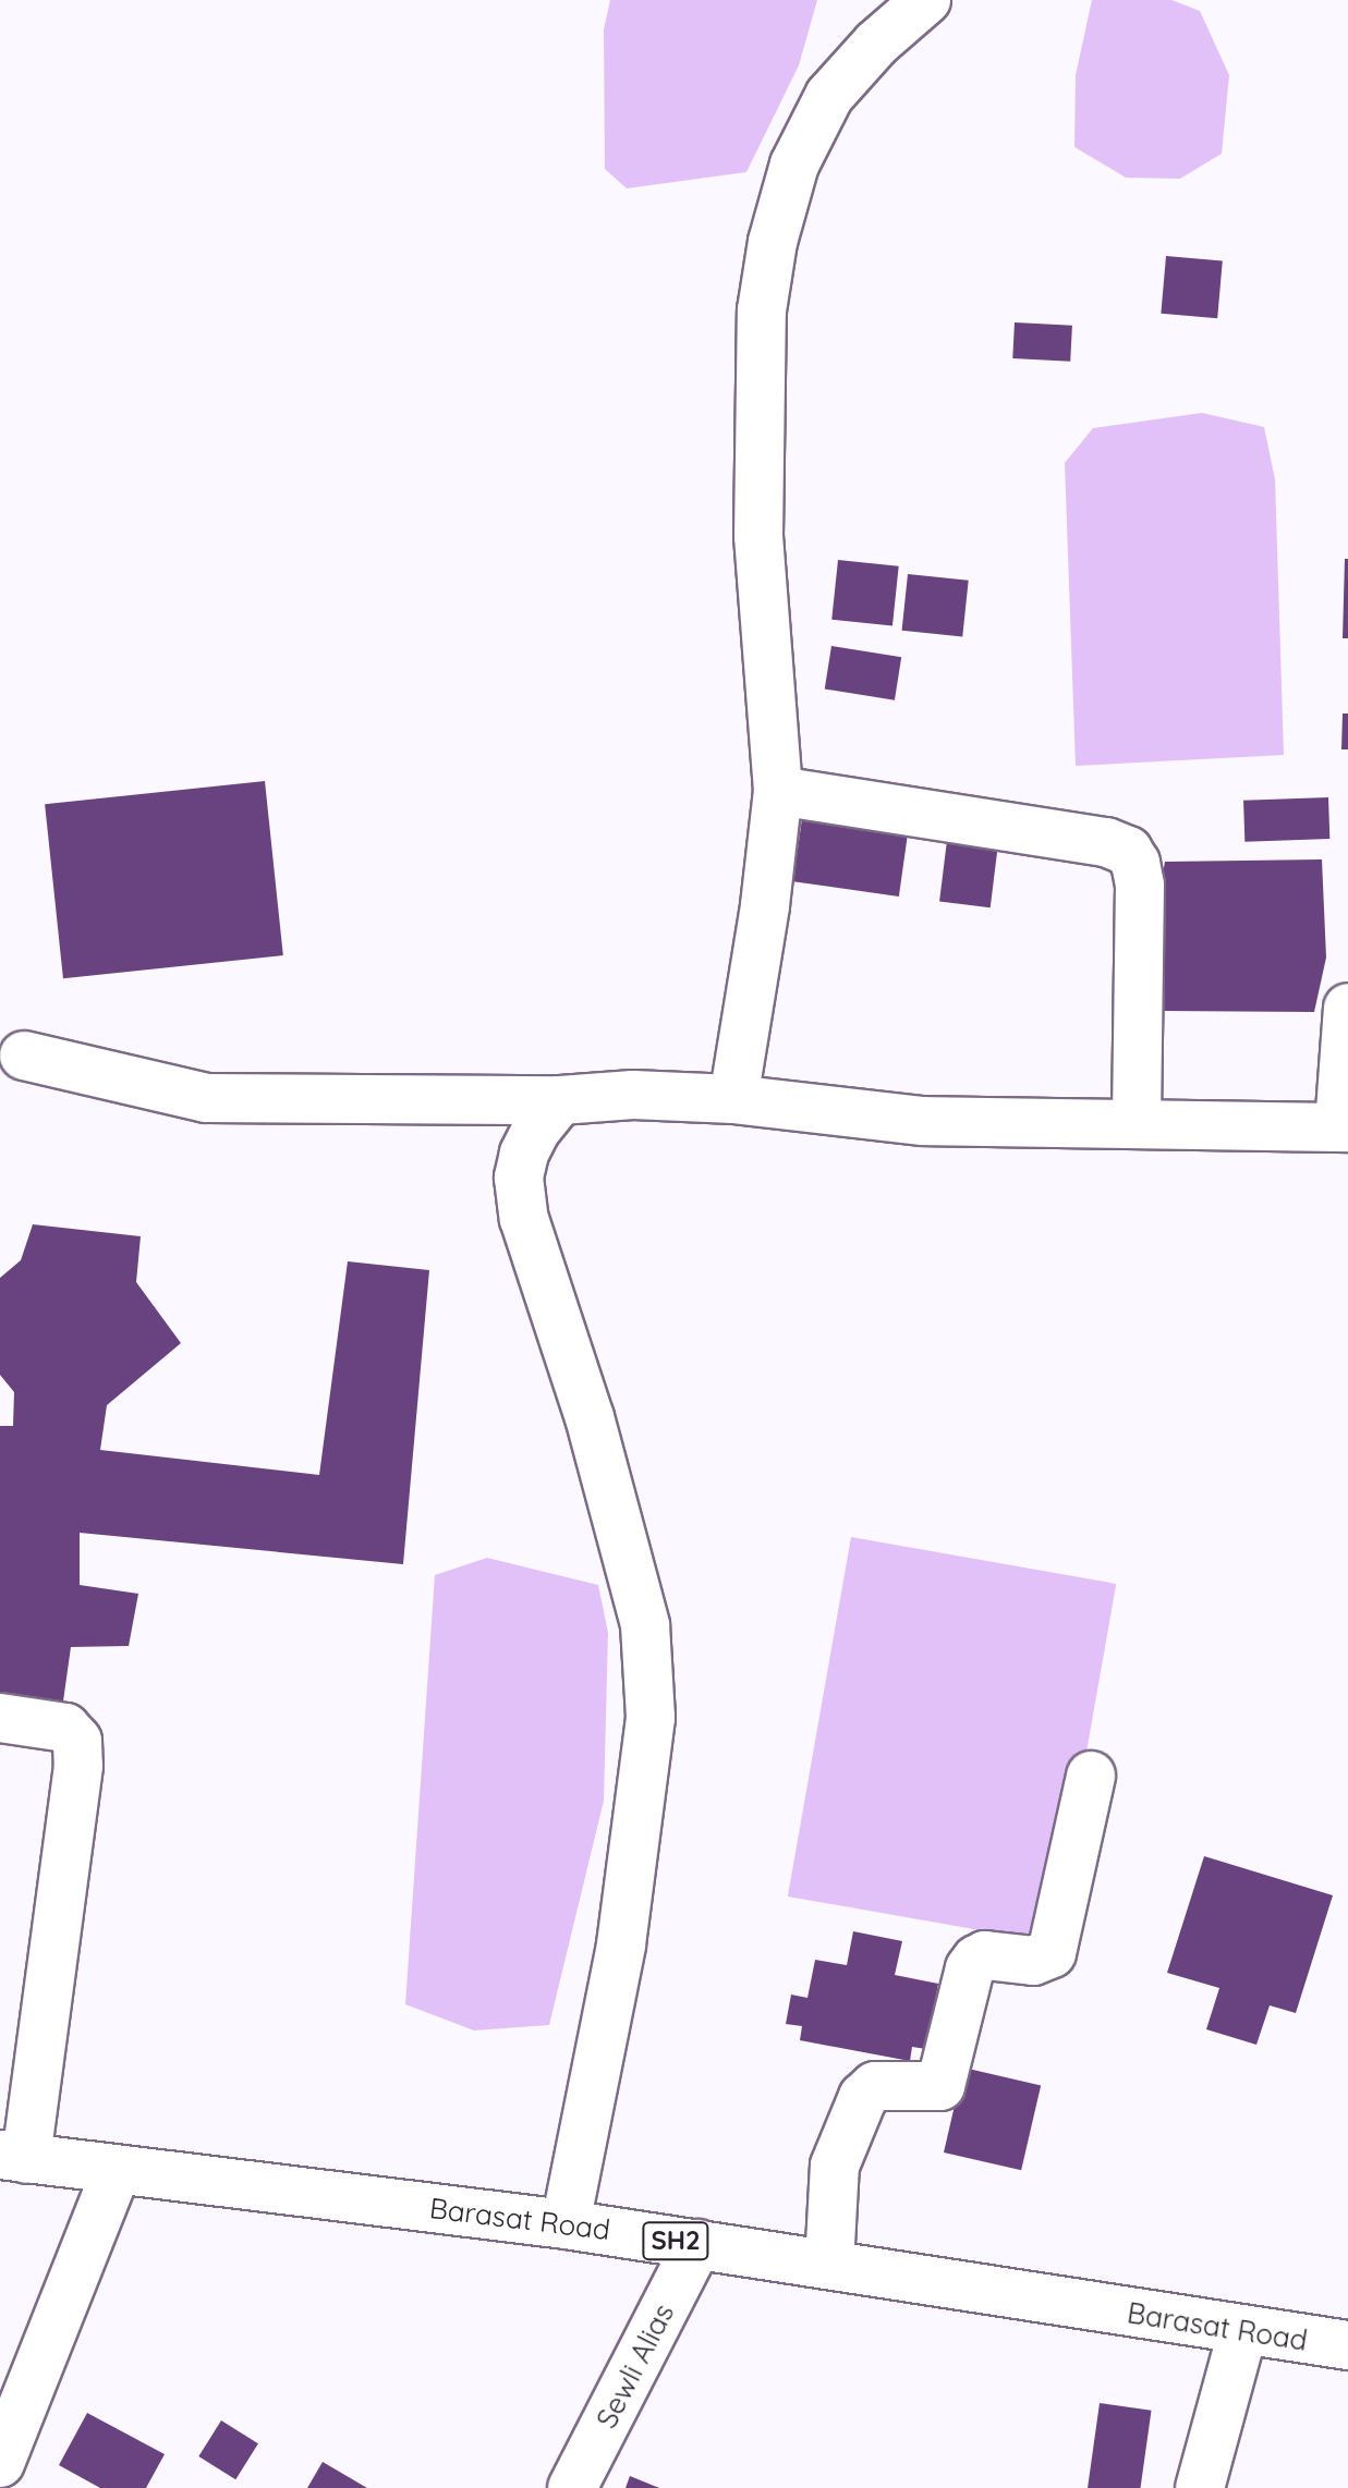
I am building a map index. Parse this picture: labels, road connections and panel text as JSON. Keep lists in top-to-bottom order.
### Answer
{
  "streets": {
    "street": ["Barasat Road", "SH2", "Sewli Alias"]
  },
  "crossings": [
    ["Barasat Road", "Sewli Alias"]
  ]
}
